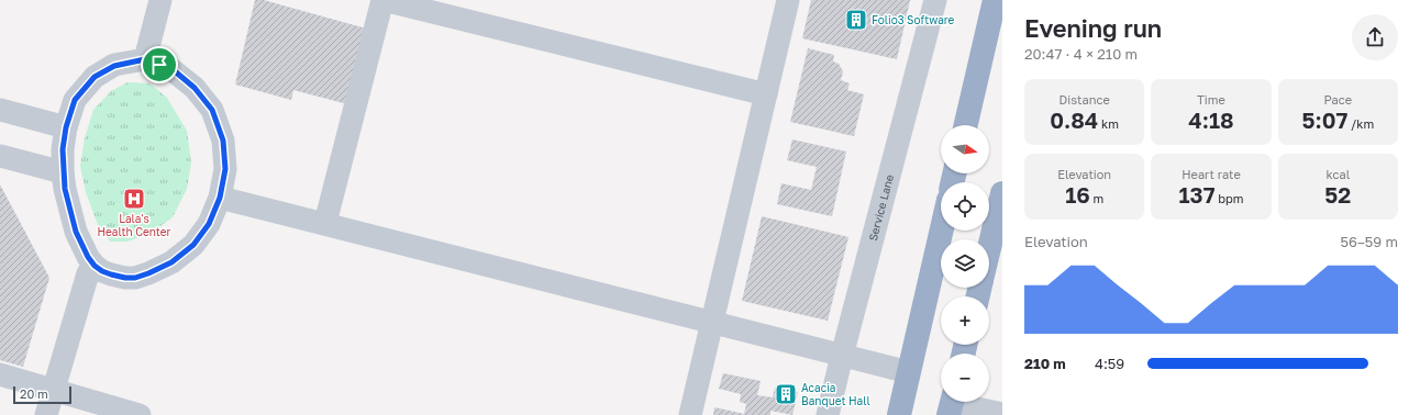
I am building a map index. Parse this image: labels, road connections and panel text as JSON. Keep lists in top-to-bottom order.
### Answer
{
  "streets": {
    "street": ["Service Lane"]
  },
  "places": {
    "building": ["Folio3 Software", "Acacia Banquet Hall"],
    "hospital": ["Lala's Health Center"]
  },
  "scale_bar": "20 m",
  "north": "right",
  "page": {
    "heading": ["Evening run", "20:47 · 4 × 210 m"],
    "stats": [
      ["Distance", "0.84 km"],
      ["Time", "4:18"],
      ["Pace", "5:07 /km"],
      ["Elevation", "16 m"],
      ["Heart rate", "137 bpm"],
      ["kcal", "52"]
    ],
    "map_buttons": ["+", "−"],
    "chart": ["Elevation", "56–59 m"],
    "list": [
      {
        "name": "210 m",
        "note": "4:59"
      }
    ],
    "scale": "20 m"
  }
}
